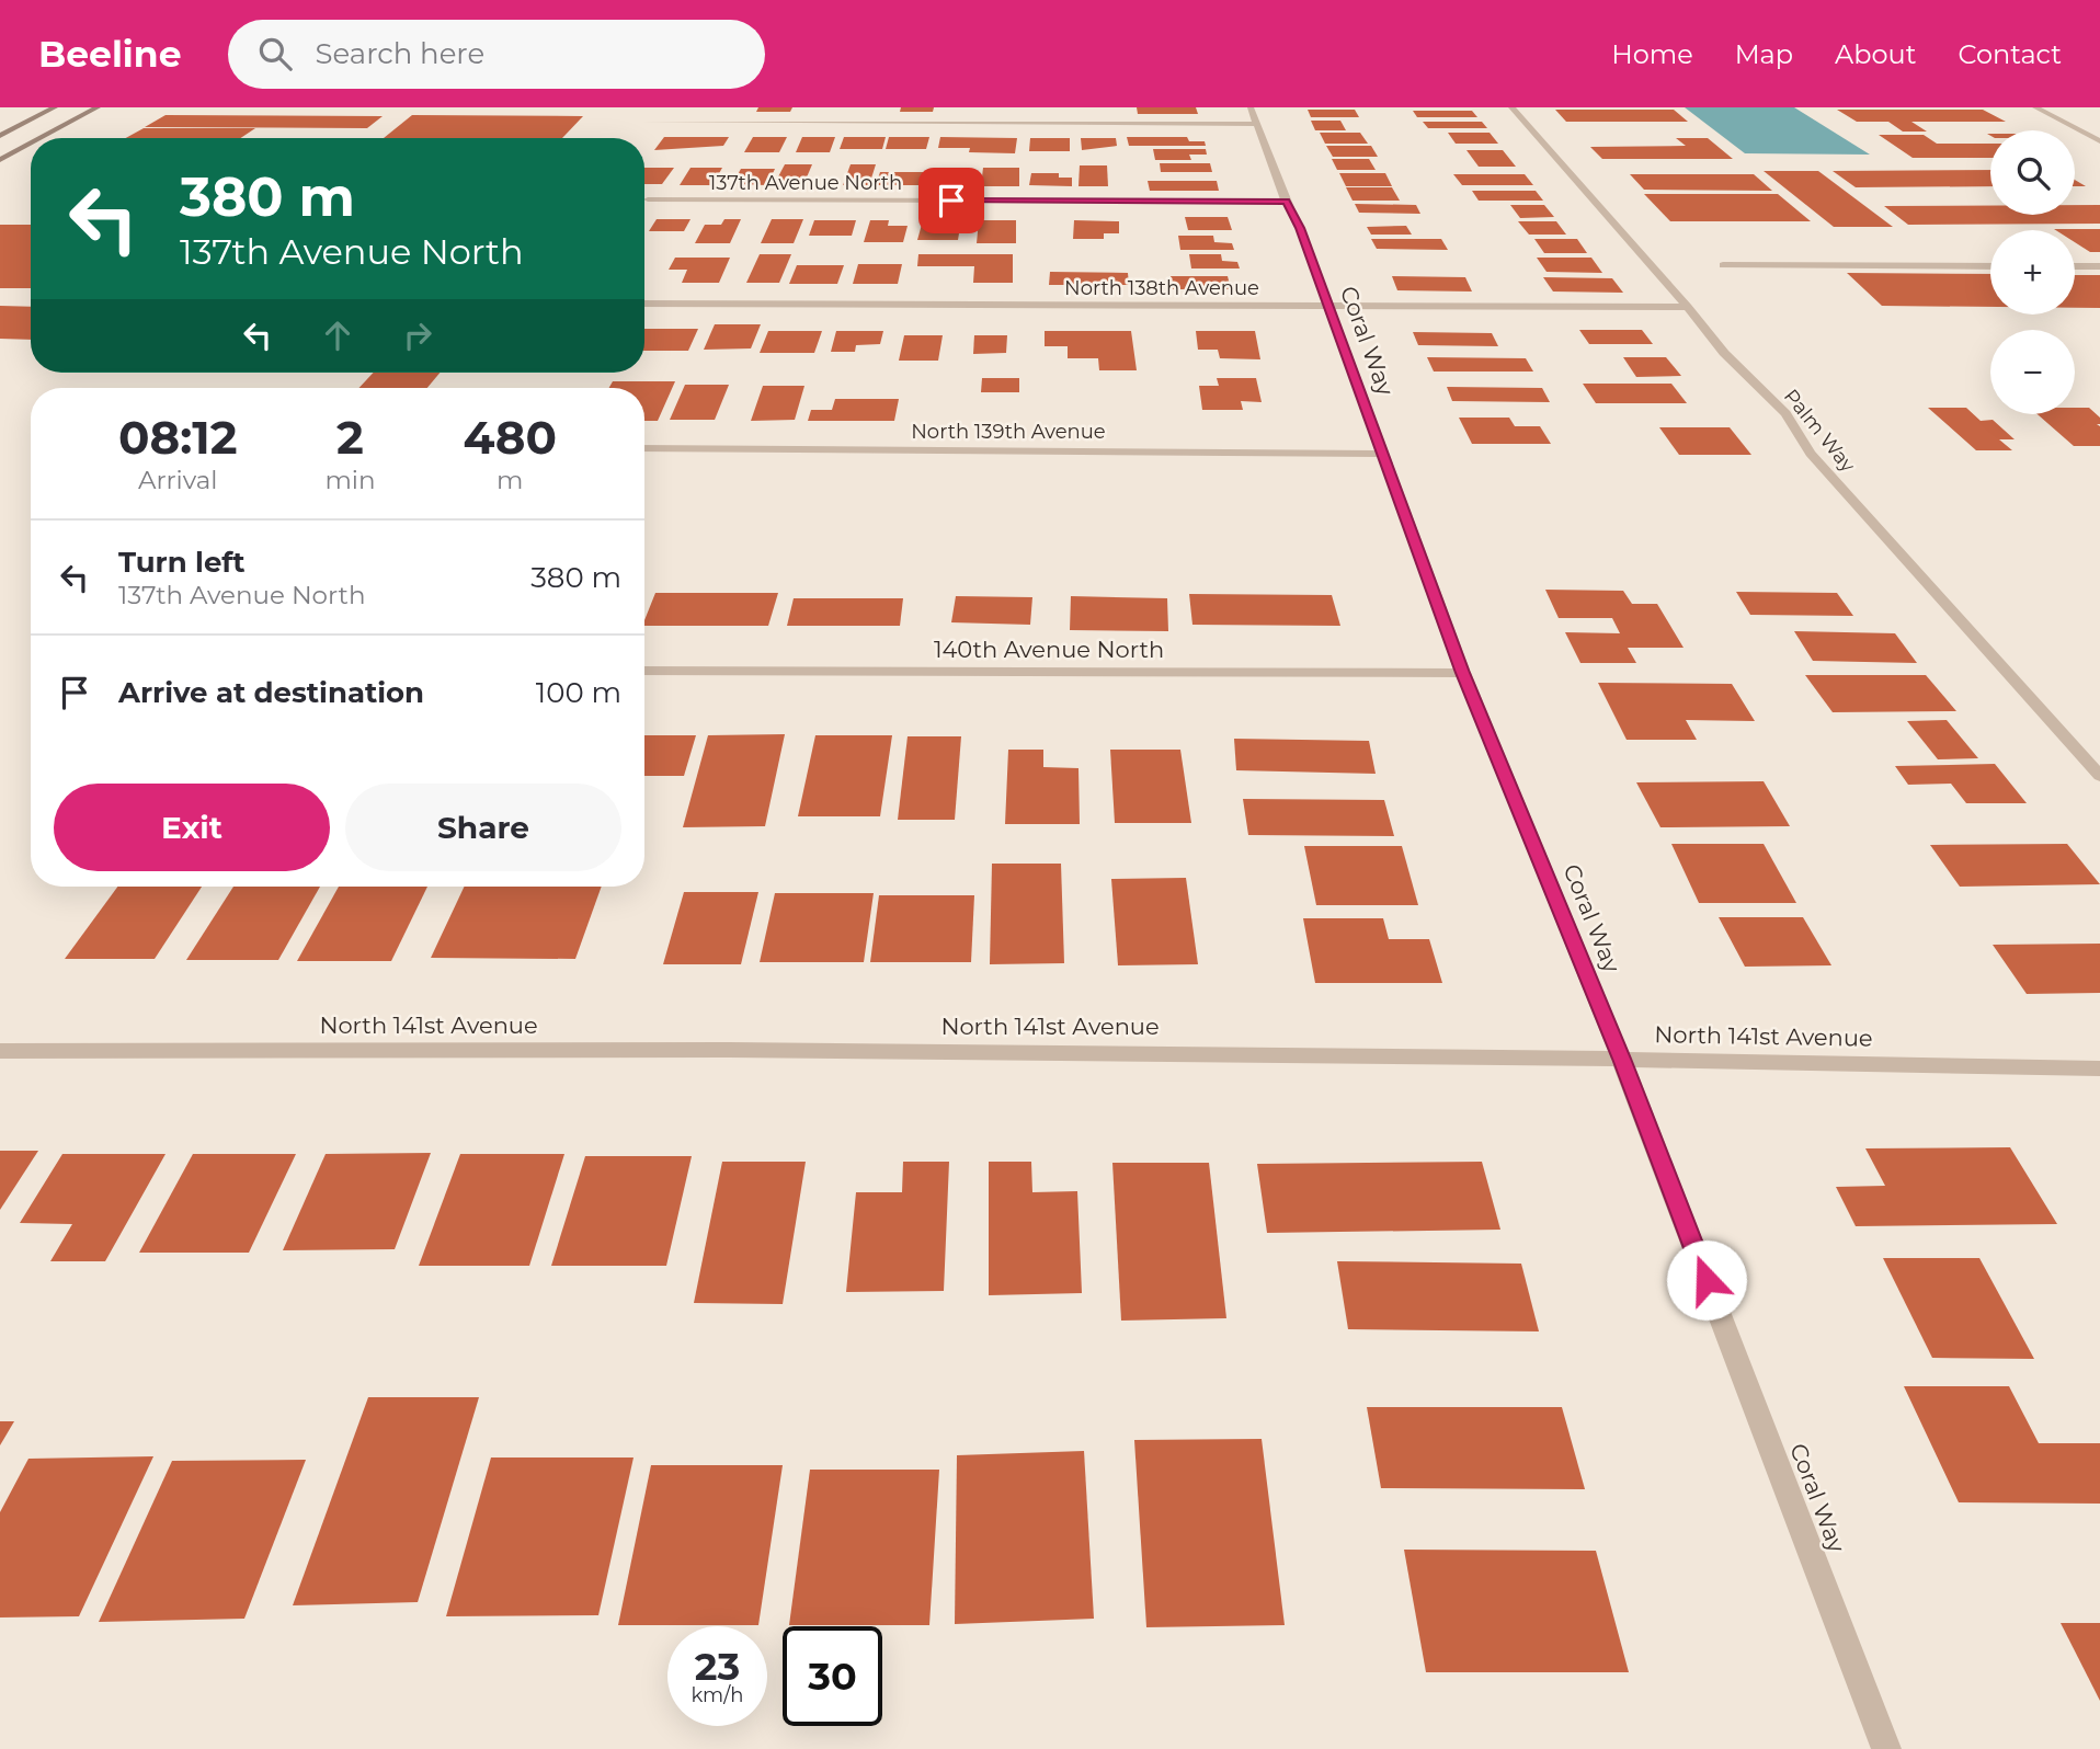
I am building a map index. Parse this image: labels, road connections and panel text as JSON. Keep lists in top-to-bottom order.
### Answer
{
  "streets": {
    "street": [
      "137th Avenue North",
      "North 138th Avenue",
      "Coral Way",
      "Palm Way",
      "North 139th Avenue",
      "140th Avenue North",
      "North 141st Avenue"
    ]
  },
  "crossings": [
    ["137th Avenue North", "Coral Way"],
    ["North 138th Avenue", "Coral Way"],
    ["North 138th Avenue", "Palm Way"],
    ["Coral Way", "North 139th Avenue"],
    ["Coral Way", "140th Avenue North"],
    ["Coral Way", "North 141st Avenue"]
  ],
  "page": {
    "header": "Beeline",
    "search": "Search here",
    "nav": [
      "Home",
      "Map",
      "About",
      "Contact"
    ],
    "map_buttons": ["+", "−"],
    "turn": ["380 m", "137th Avenue North"],
    "eta": [
      "08:12",
      "Arrival",
      "2",
      "min",
      "480",
      "m"
    ],
    "list": [
      {
        "name": "Turn left",
        "note": "137th Avenue North",
        "value": "380 m"
      },
      {
        "name": "Arrive at destination",
        "value": "100 m"
      }
    ],
    "buttons": ["Exit", "Share"],
    "speed": "23 km/h",
    "limit": "30"
  }
}
